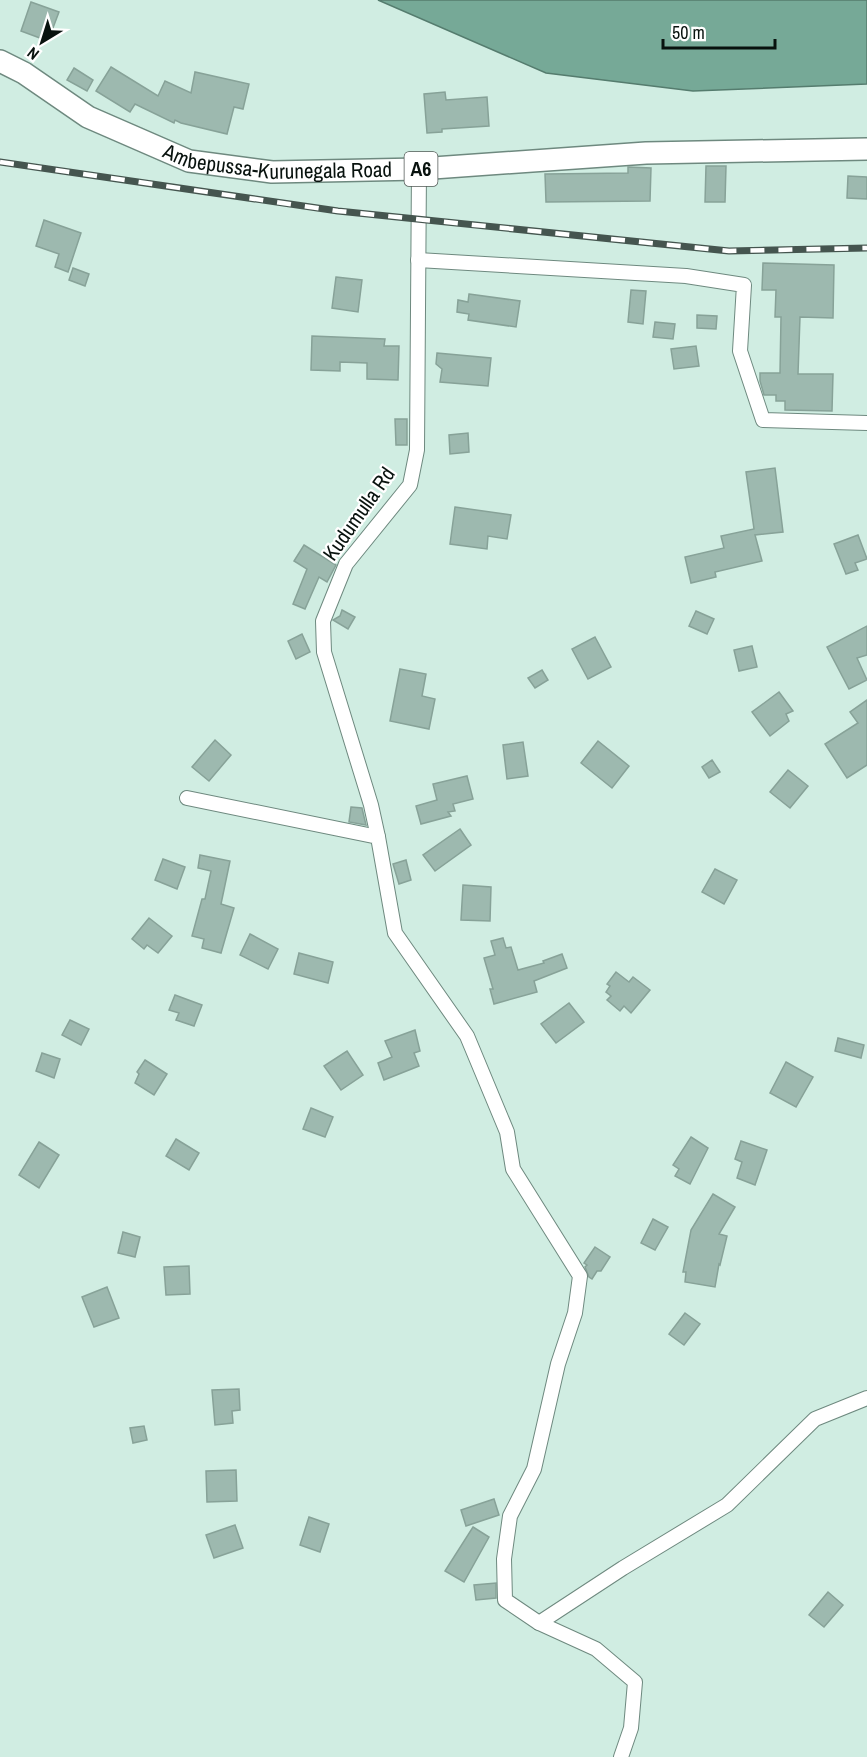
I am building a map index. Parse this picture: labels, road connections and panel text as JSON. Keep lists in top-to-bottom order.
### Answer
{
  "streets": {
    "highway": ["Ambepussa-Kurunegala Road", "A6"],
    "street": ["Kudumulla Rd"]
  },
  "crossings": [
    ["Ambepussa-Kurunegala Road", "Kudumulla Rd"]
  ],
  "scale_bar": "50 m",
  "north": "bottom left"
}
